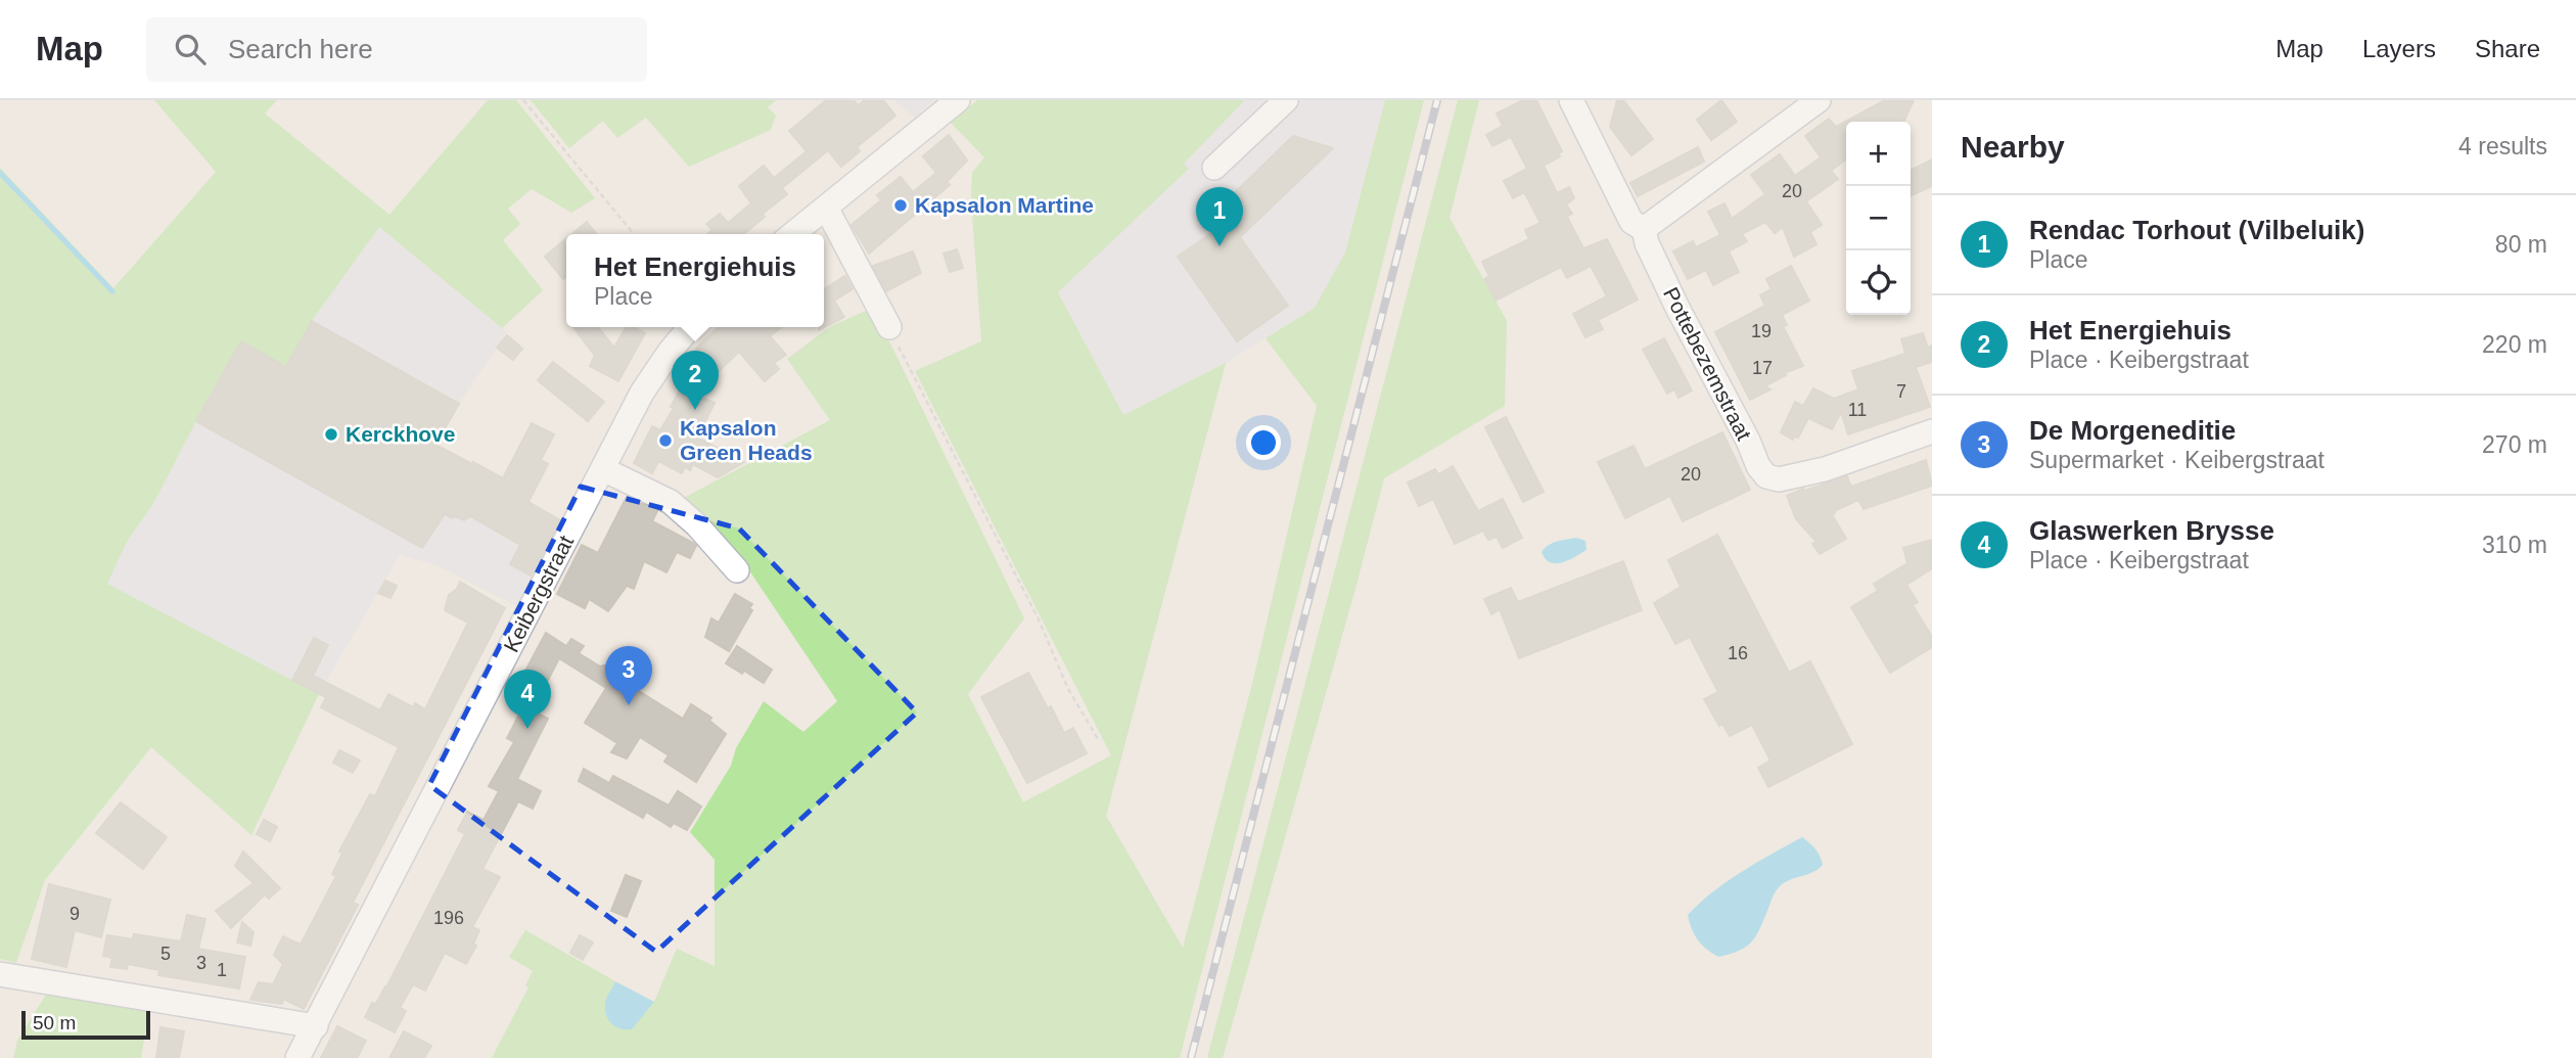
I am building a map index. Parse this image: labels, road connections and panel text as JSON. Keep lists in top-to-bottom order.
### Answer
{
  "streets": {
    "street": ["Pottebezemstraat", "Keibergstraat"]
  },
  "places": ["Kapsalon Martine", "Kerckhove", "Kapsalon Green Heads"],
  "house_numbers": [
    "20",
    "19",
    "17",
    "7",
    "11",
    "20",
    "16",
    "9",
    "196",
    "5",
    "3",
    "1"
  ],
  "scale_bar": "50 m",
  "page": {
    "header": "Map",
    "search": "Search here",
    "nav": ["Map", "Layers", "Share"],
    "heading": ["Nearby", "4 results"],
    "map_buttons": ["+", "−"],
    "pins": [
      "1",
      "2",
      "3",
      "4"
    ],
    "list": [
      {
        "mark": "1",
        "name": "Rendac Torhout (Vilbeluik)",
        "note": "Place",
        "value": "80 m"
      },
      {
        "mark": "2",
        "name": "Het Energiehuis",
        "note": "Place · Keibergstraat",
        "value": "220 m"
      },
      {
        "mark": "3",
        "name": "De Morgeneditie",
        "note": "Supermarket · Keibergstraat",
        "value": "270 m"
      },
      {
        "mark": "4",
        "name": "Glaswerken Brysse",
        "note": "Place · Keibergstraat",
        "value": "310 m"
      }
    ],
    "popup": ["Het Energiehuis", "Place"],
    "scale": "50 m"
  }
}
